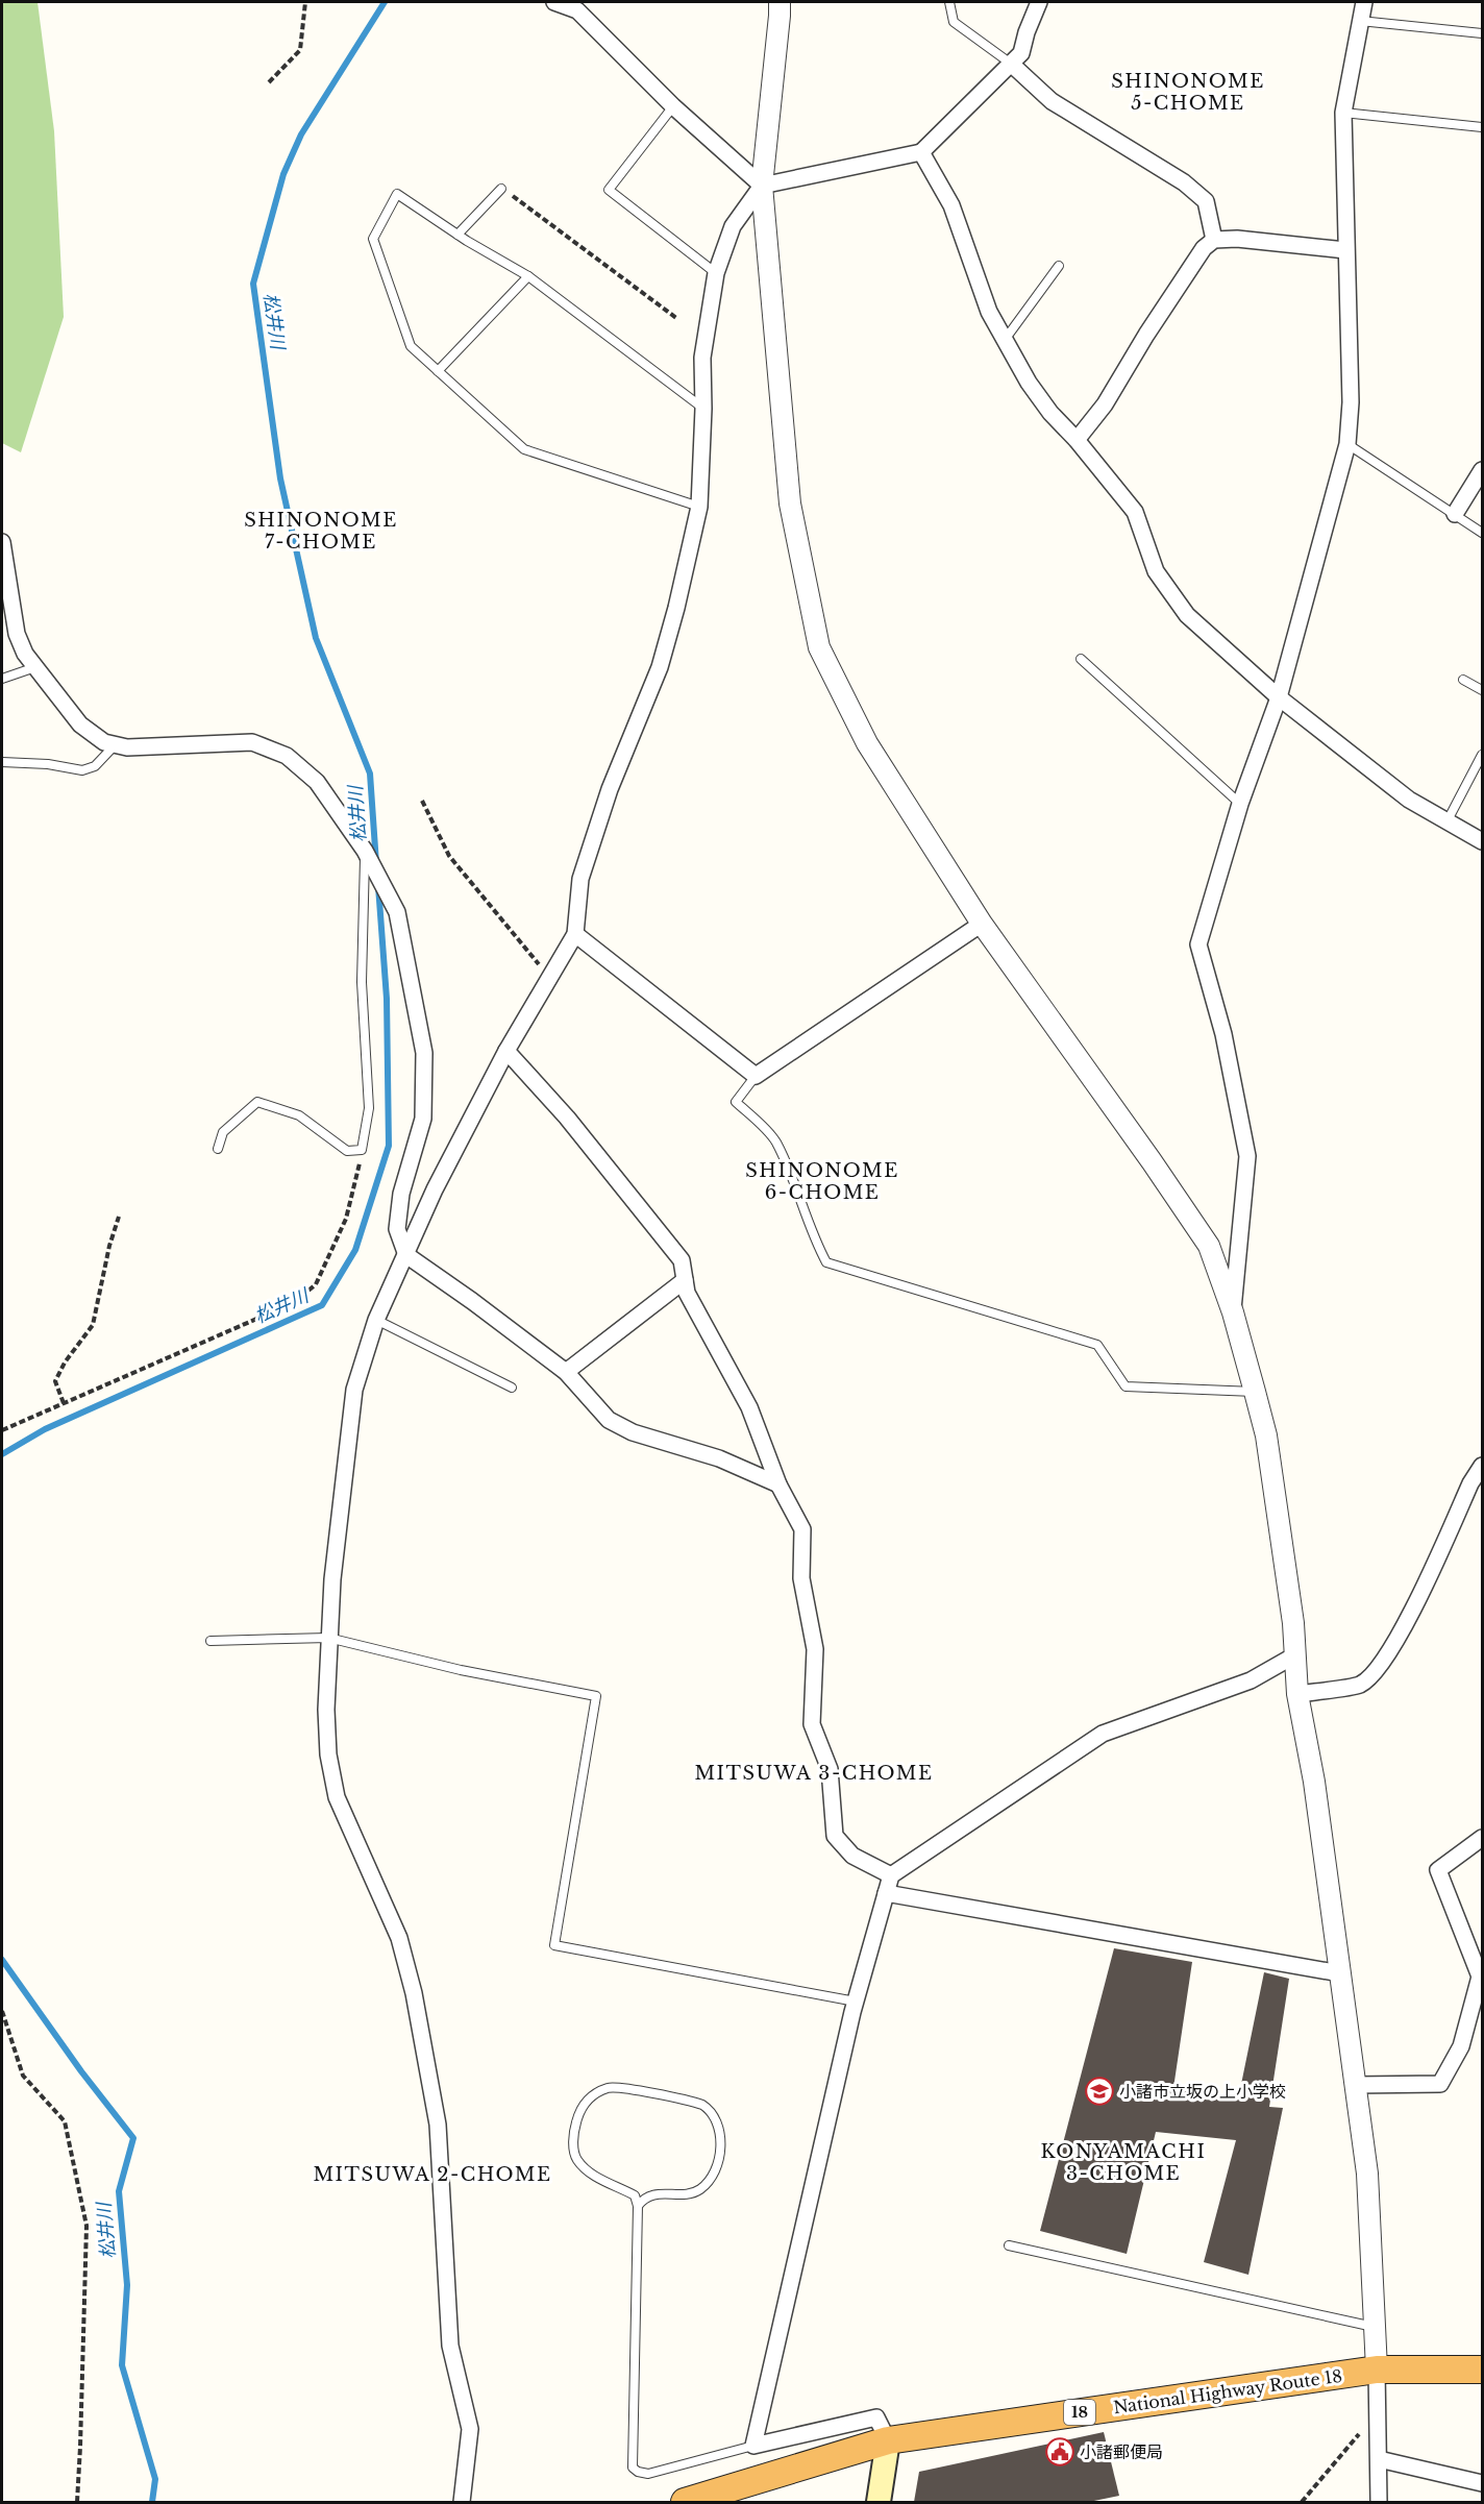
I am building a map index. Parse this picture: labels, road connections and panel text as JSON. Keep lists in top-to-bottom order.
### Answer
{
  "streets": {
    "highway": ["National Highway Route 18", "18"]
  },
  "districts": [
    "SHINONOME 5-CHOME",
    "SHINONOME 7-CHOME",
    "SHINONOME 6-CHOME",
    "MITSUWA 3-CHOME",
    "KONYAMACHI 3-CHOME",
    "MITSUWA 2-CHOME"
  ],
  "water": ["松井川"],
  "places": {
    "school or university": ["小諸市立坂の上小学校"],
    "public building": ["小諸郵便局"]
  }
}
